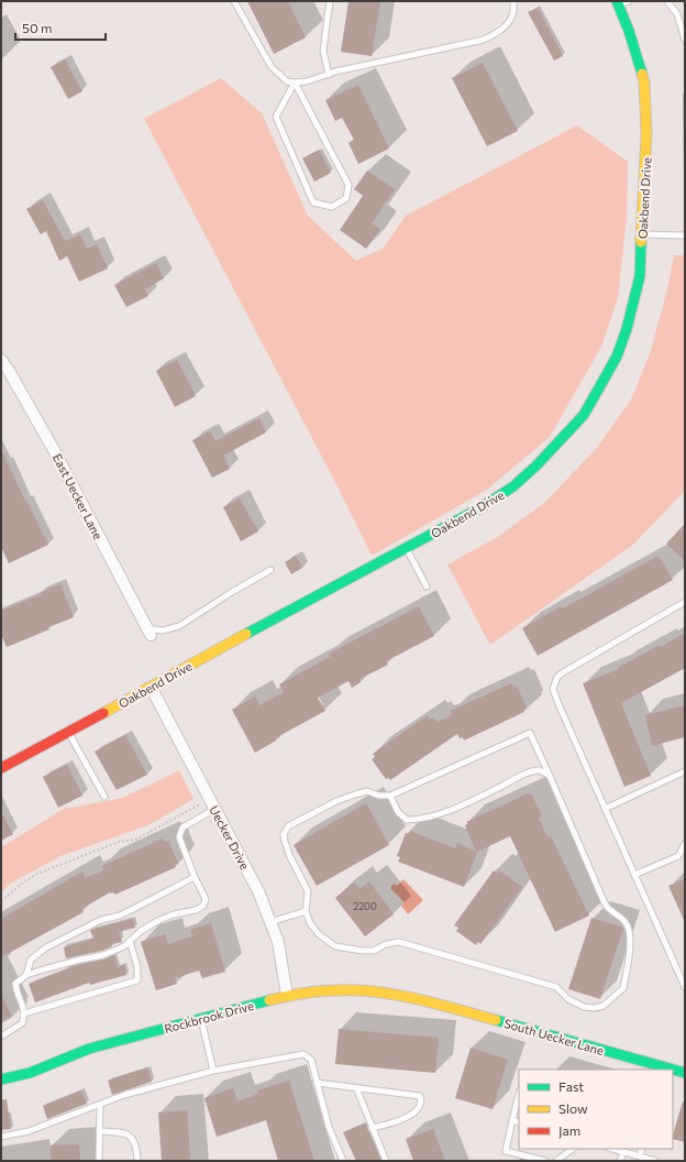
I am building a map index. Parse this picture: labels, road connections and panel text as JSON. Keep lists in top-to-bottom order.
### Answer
{
  "streets": {
    "street": [
      "Oakbend Drive",
      "East Uecker Lane",
      "Uecker Drive",
      "Rockbrook Drive",
      "South Uecker Lane"
    ]
  },
  "crossings": [
    ["Oakbend Drive", "Uecker Drive"],
    ["Uecker Drive", "Rockbrook Drive"],
    ["Rockbrook Drive", "South Uecker Lane"]
  ],
  "house_numbers": ["2200"],
  "legend": ["Fast", "Slow", "Jam"],
  "scale_bar": "50 m"
}
